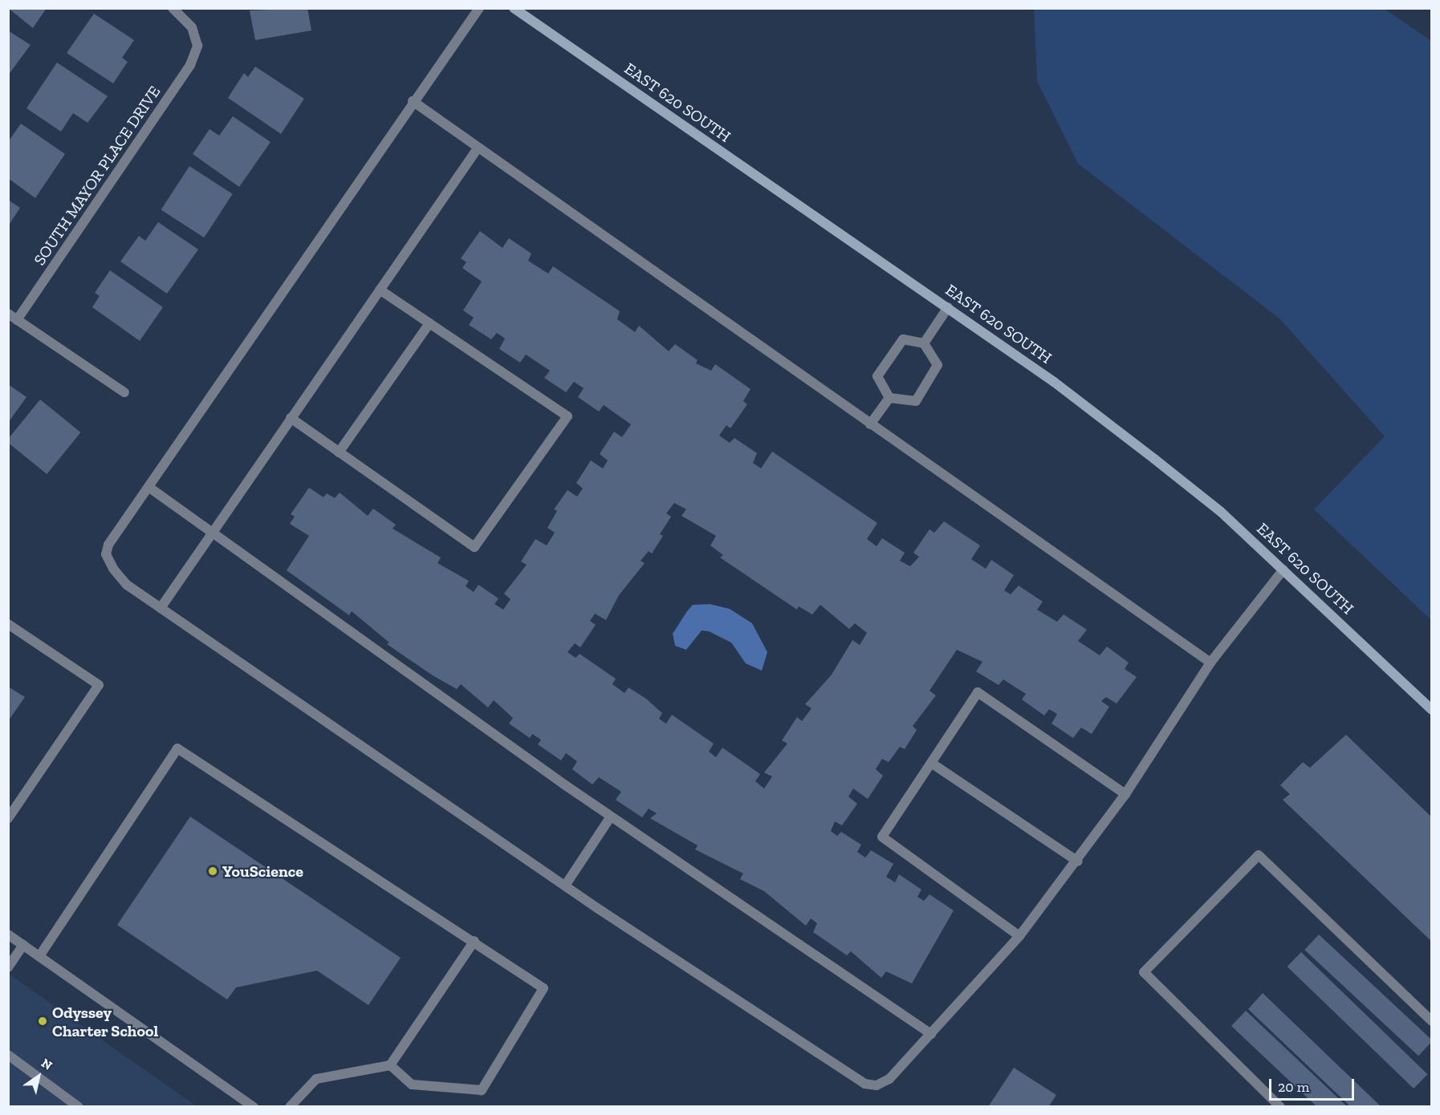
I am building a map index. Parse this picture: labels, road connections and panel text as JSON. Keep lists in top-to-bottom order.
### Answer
{
  "streets": {
    "street": ["EAST 620 SOUTH", "SOUTH MAYOR PLACE DRIVE"]
  },
  "places": ["YouScience", "Odyssey Charter School"],
  "scale_bar": "20 m",
  "north": "top right"
}
